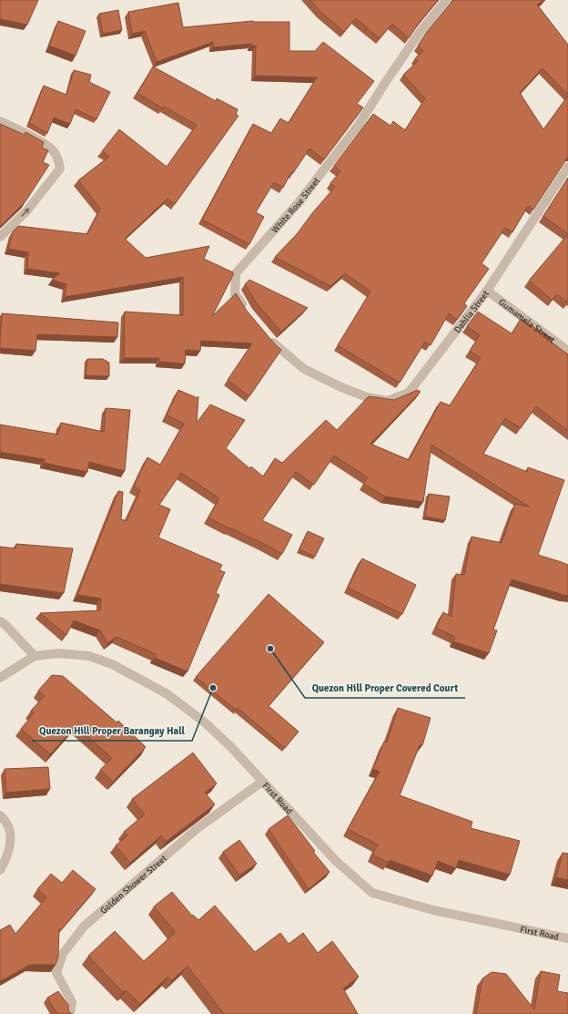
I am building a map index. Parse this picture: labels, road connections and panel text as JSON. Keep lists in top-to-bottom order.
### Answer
{
  "streets": {
    "street": [
      "White Rose Street",
      "Dahlia Street",
      "Gumamela Street",
      "First Road",
      "Golden Shower Street"
    ]
  },
  "crossings": [
    ["Dahlia Street", "Gumamela Street"],
    ["First Road", "Golden Shower Street"]
  ],
  "places": ["Quezon Hill Proper Covered Court", "Quezon Hill Proper Barangay Hall"]
}
